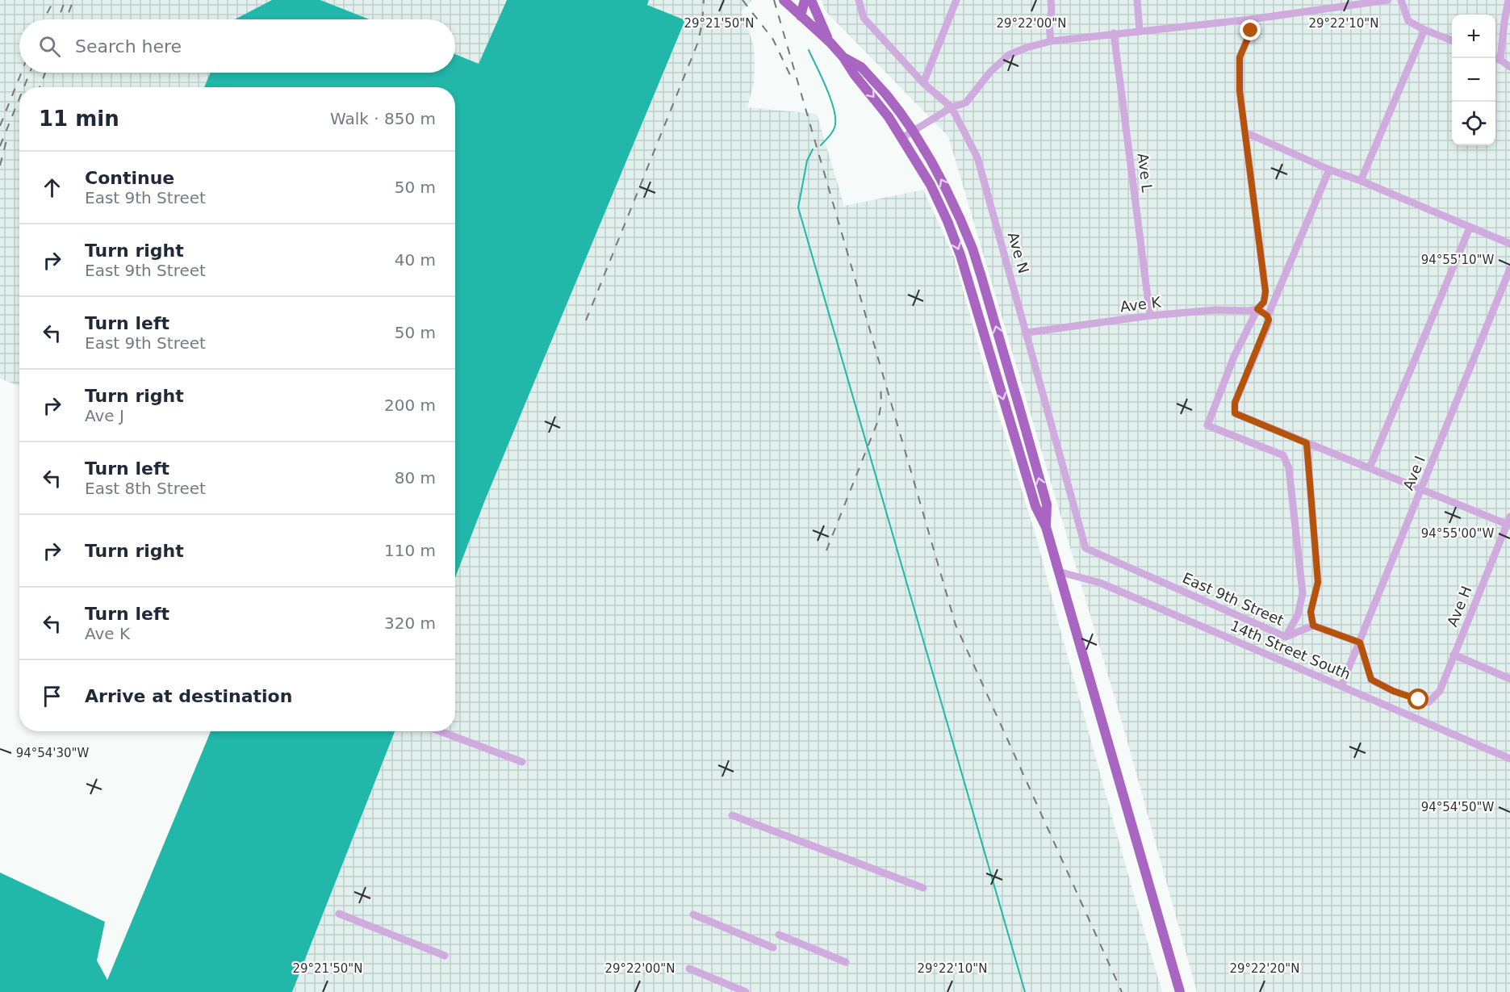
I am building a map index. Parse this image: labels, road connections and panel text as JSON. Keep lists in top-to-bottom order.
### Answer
{
  "streets": {
    "street": [
      "Ave L",
      "Ave N",
      "Ave K",
      "Ave I",
      "East 9th Street",
      "Ave H",
      "14th Street South"
    ]
  },
  "crossings": [
    ["Ave L", "Ave K"],
    ["Ave N", "Ave K"],
    ["Ave N", "East 9th Street"],
    ["Ave I", "Ave H"],
    ["Ave I", "14th Street South"]
  ],
  "page": {
    "map_buttons": ["+", "−"],
    "search": "Search here",
    "heading": ["11 min", "Walk · 850 m"],
    "list": [
      ["Continue", "East 9th Street", "50 m"],
      ["Turn right", "East 9th Street", "40 m"],
      ["Turn left", "East 9th Street", "50 m"],
      ["Turn right", "Ave J", "200 m"],
      ["Turn left", "East 8th Street", "80 m"],
      ["Turn right", "110 m"],
      ["Turn left", "Ave K", "320 m"],
      "Arrive at destination"
    ]
  },
  "coordinates": [
    "29°21'50\"N",
    "29°22'00\"N",
    "29°22'10\"N",
    "94°55'10\"W",
    "94°55'00\"W",
    "94°54'30\"W",
    "94°54'50\"W",
    "29°22'20\"N"
  ]
}
